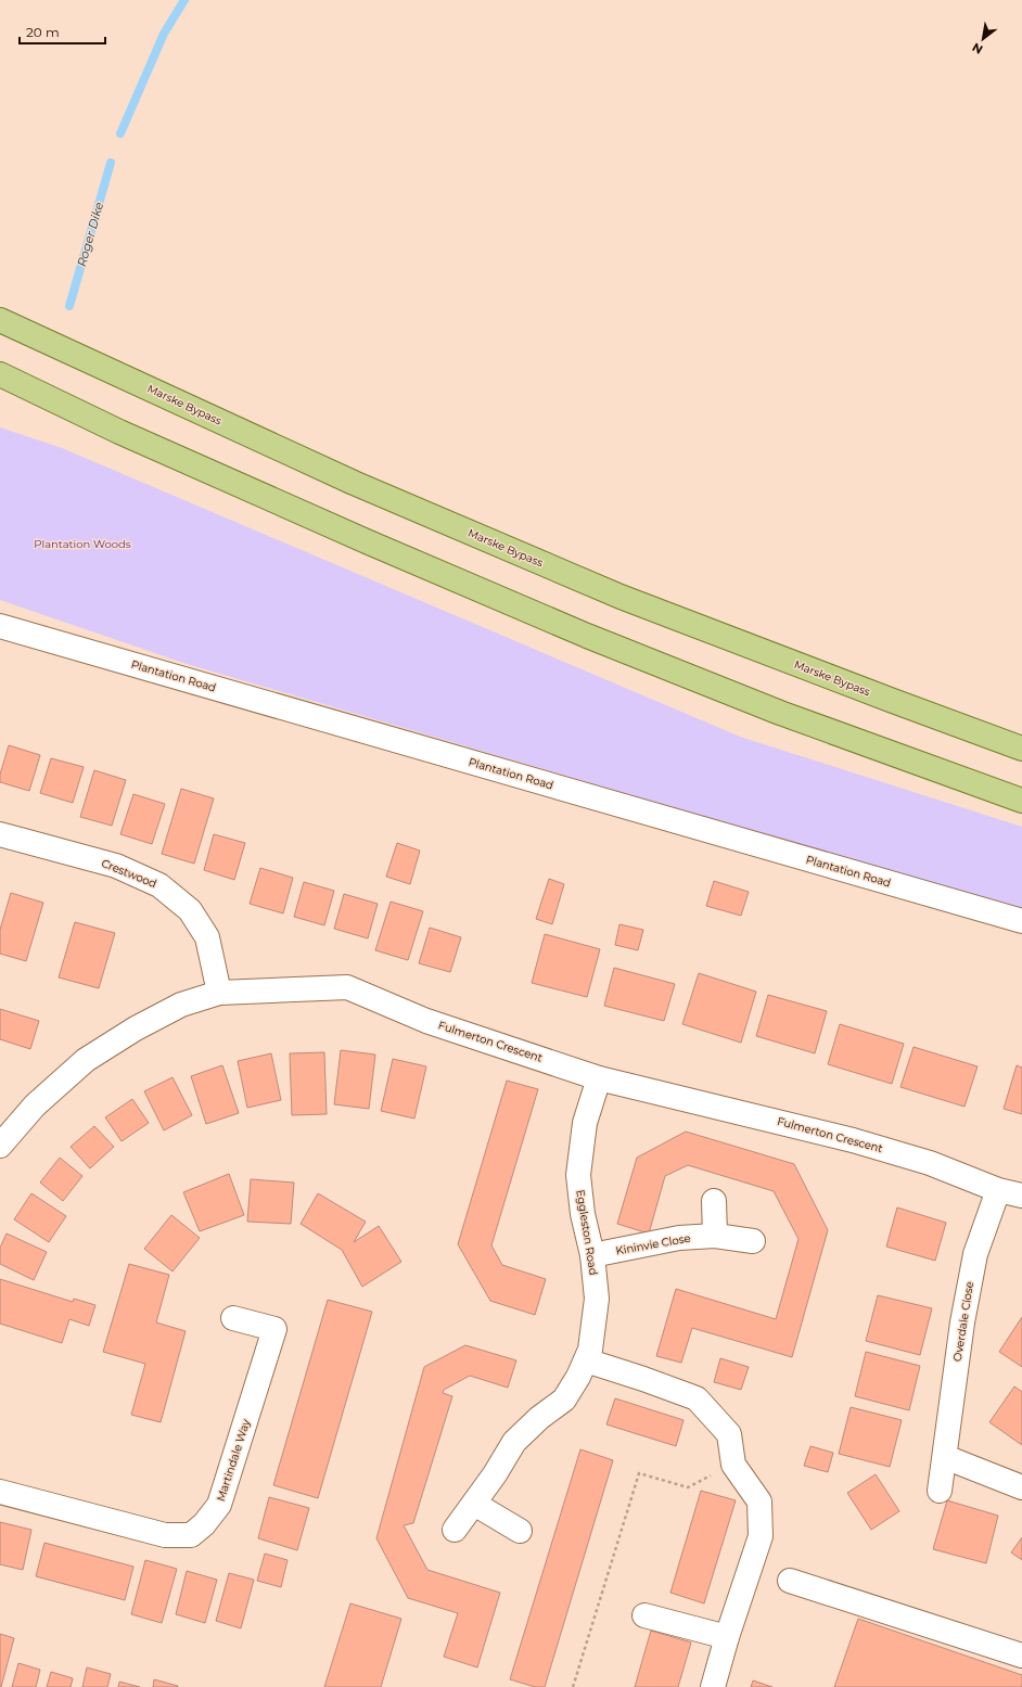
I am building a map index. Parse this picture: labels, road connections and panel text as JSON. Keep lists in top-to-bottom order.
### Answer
{
  "streets": {
    "main road": ["Marske Bypass"],
    "street": [
      "Plantation Road",
      "Crestwood",
      "Fulmerton Crescent",
      "Eggleston Road",
      "Kininvie Close",
      "Overdale Close",
      "Martindale Way"
    ]
  },
  "crossings": [
    ["Crestwood", "Fulmerton Crescent"],
    ["Fulmerton Crescent", "Eggleston Road"],
    ["Fulmerton Crescent", "Overdale Close"],
    ["Eggleston Road", "Kininvie Close"]
  ],
  "water": ["Roger Dike"],
  "parks": ["Plantation Woods"],
  "scale_bar": "20 m",
  "north": "bottom left"
}
